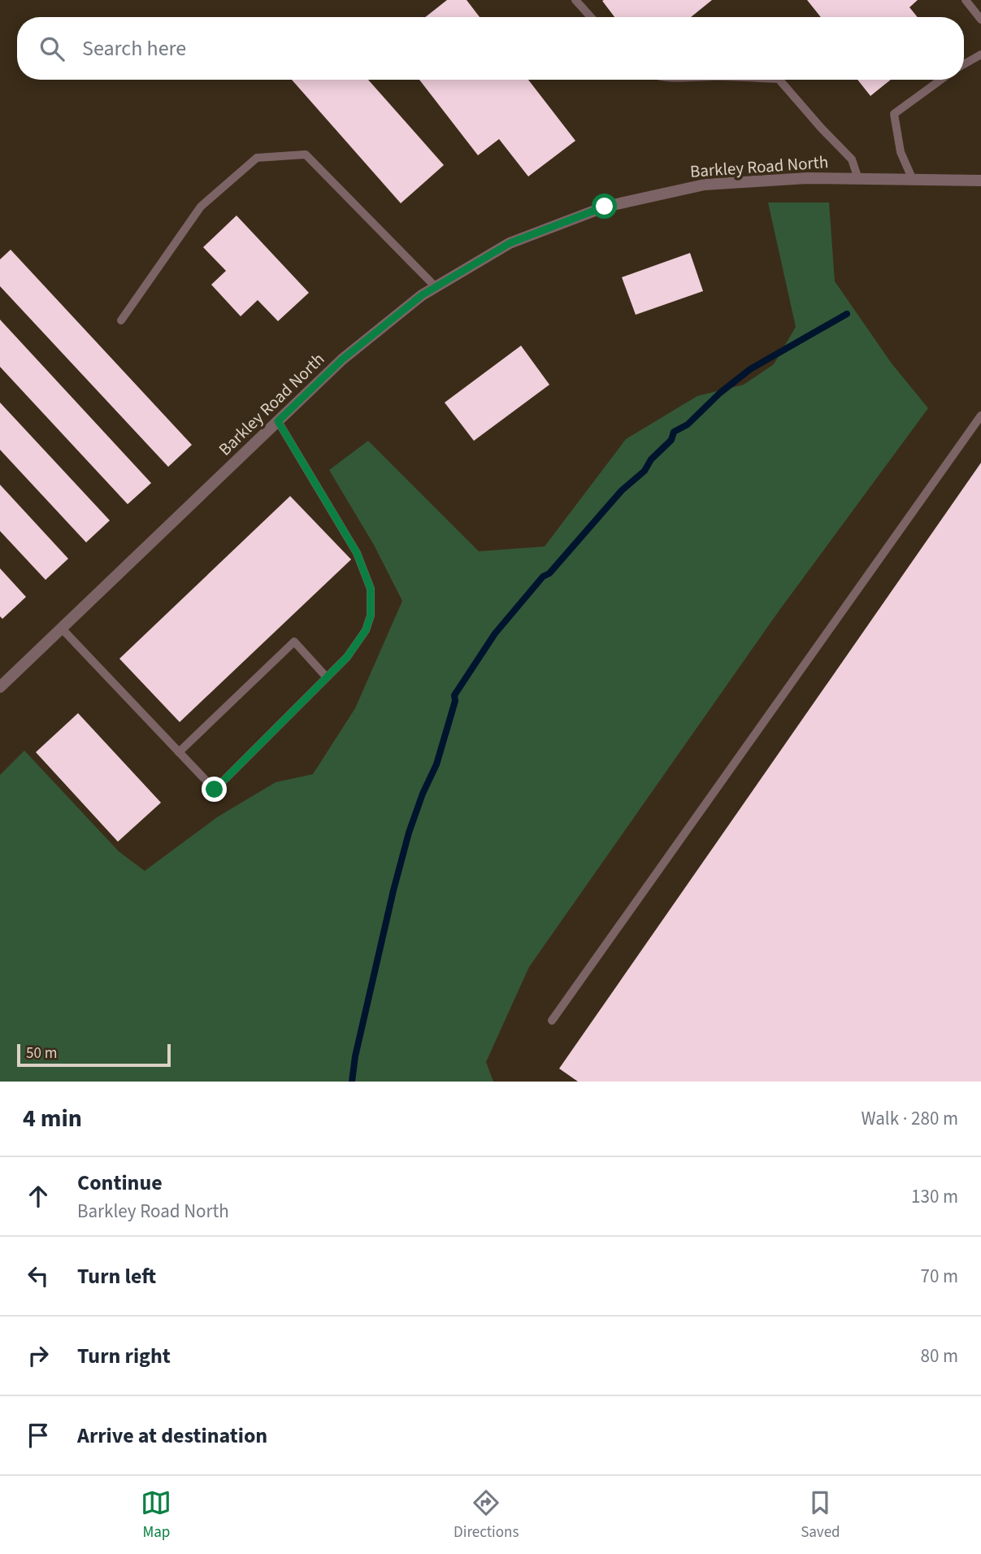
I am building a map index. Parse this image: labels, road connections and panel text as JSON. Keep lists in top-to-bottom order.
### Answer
{
  "streets": {
    "street": ["Barkley Road North"]
  },
  "scale_bar": "50 m",
  "page": {
    "search": "Search here",
    "scale": "50 m",
    "heading": ["4 min", "Walk · 280 m"],
    "list": [
      ["Continue", "Barkley Road North", "130 m"],
      ["Turn left", "70 m"],
      ["Turn right", "80 m"],
      "Arrive at destination"
    ],
    "nav": ["Map", "Directions", "Saved"]
  }
}
